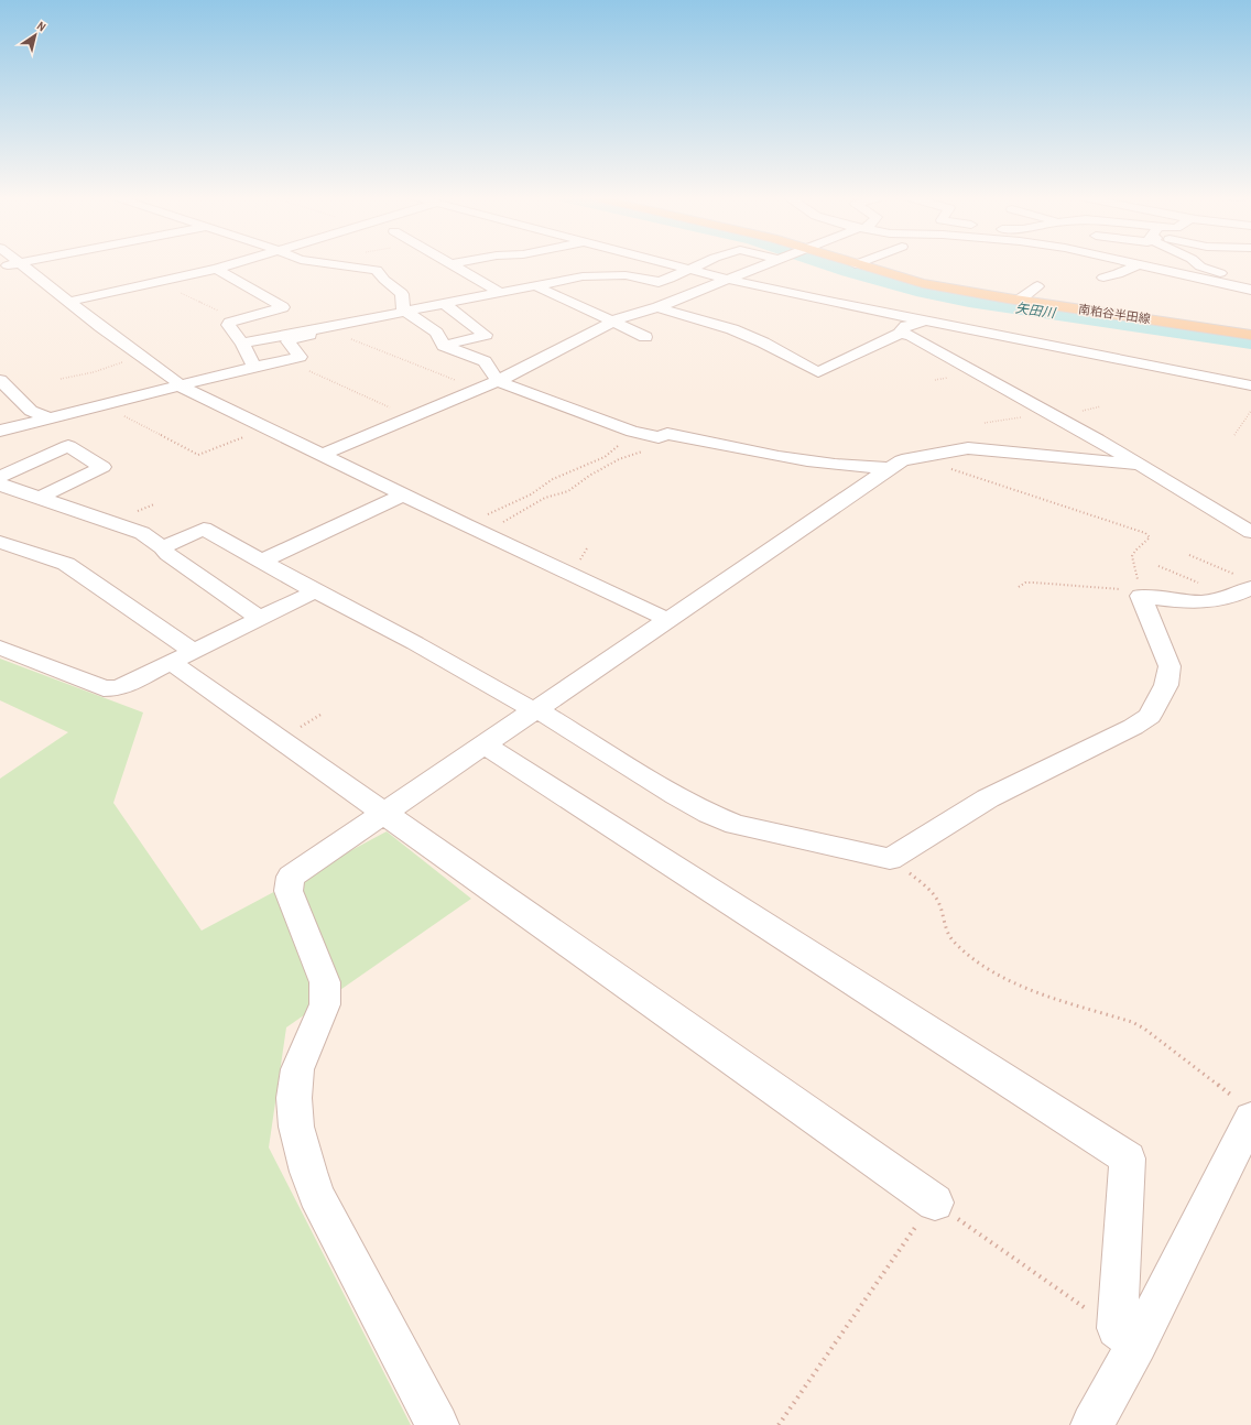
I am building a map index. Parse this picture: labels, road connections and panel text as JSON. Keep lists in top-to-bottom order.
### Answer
{
  "streets": {
    "main road": ["南粕谷半田線"]
  },
  "water": ["矢田川"],
  "north": "top right"
}
